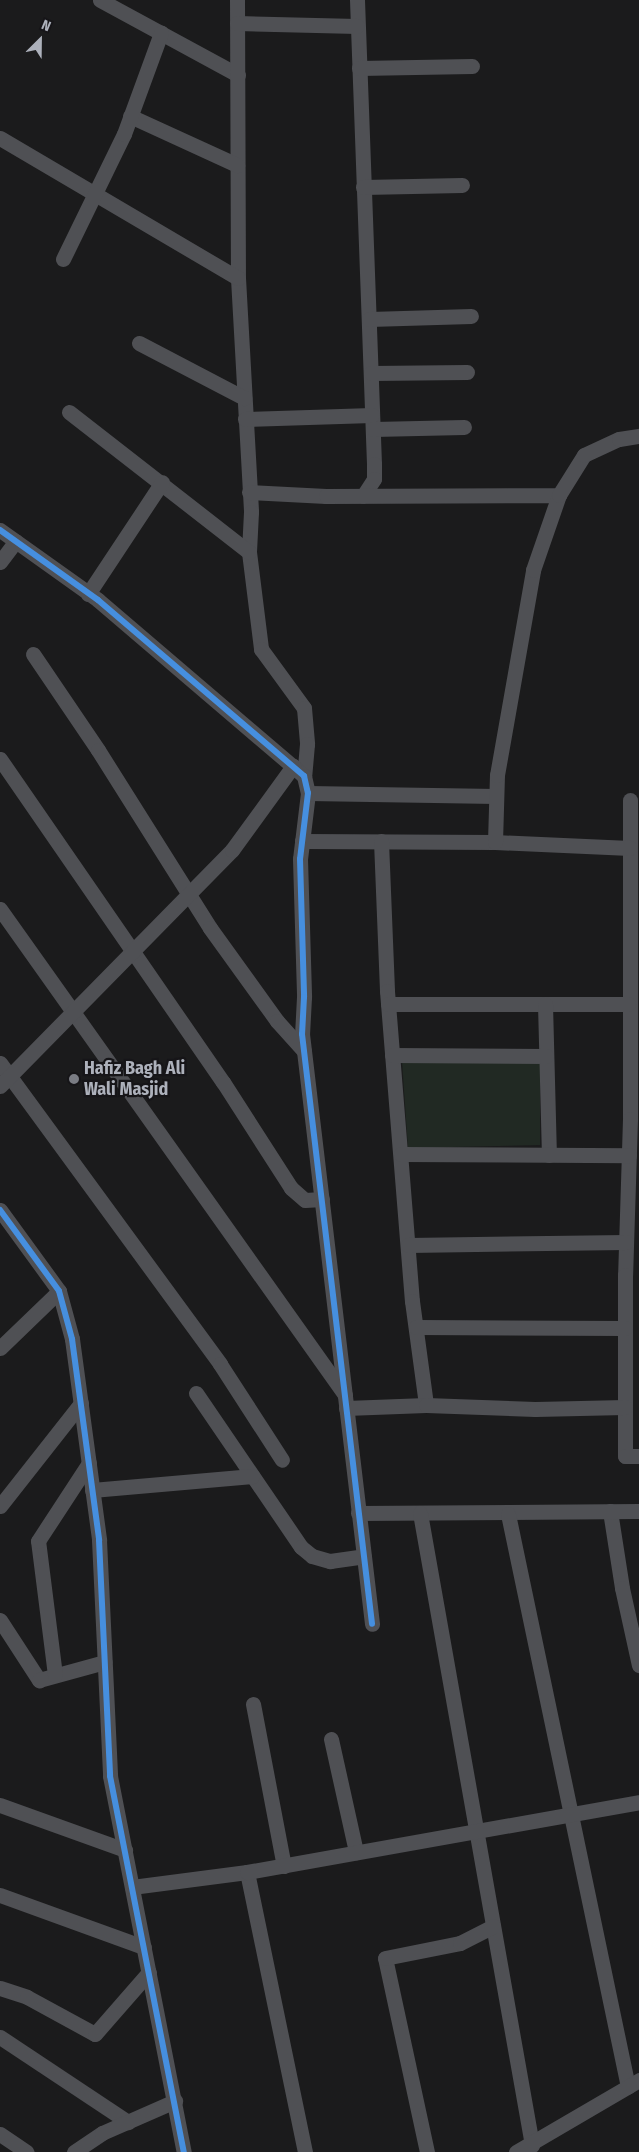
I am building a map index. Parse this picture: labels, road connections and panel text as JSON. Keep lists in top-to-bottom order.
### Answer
{
  "places": ["Hafiz Bagh Ali Wali Masjid"],
  "north": "top right"
}
